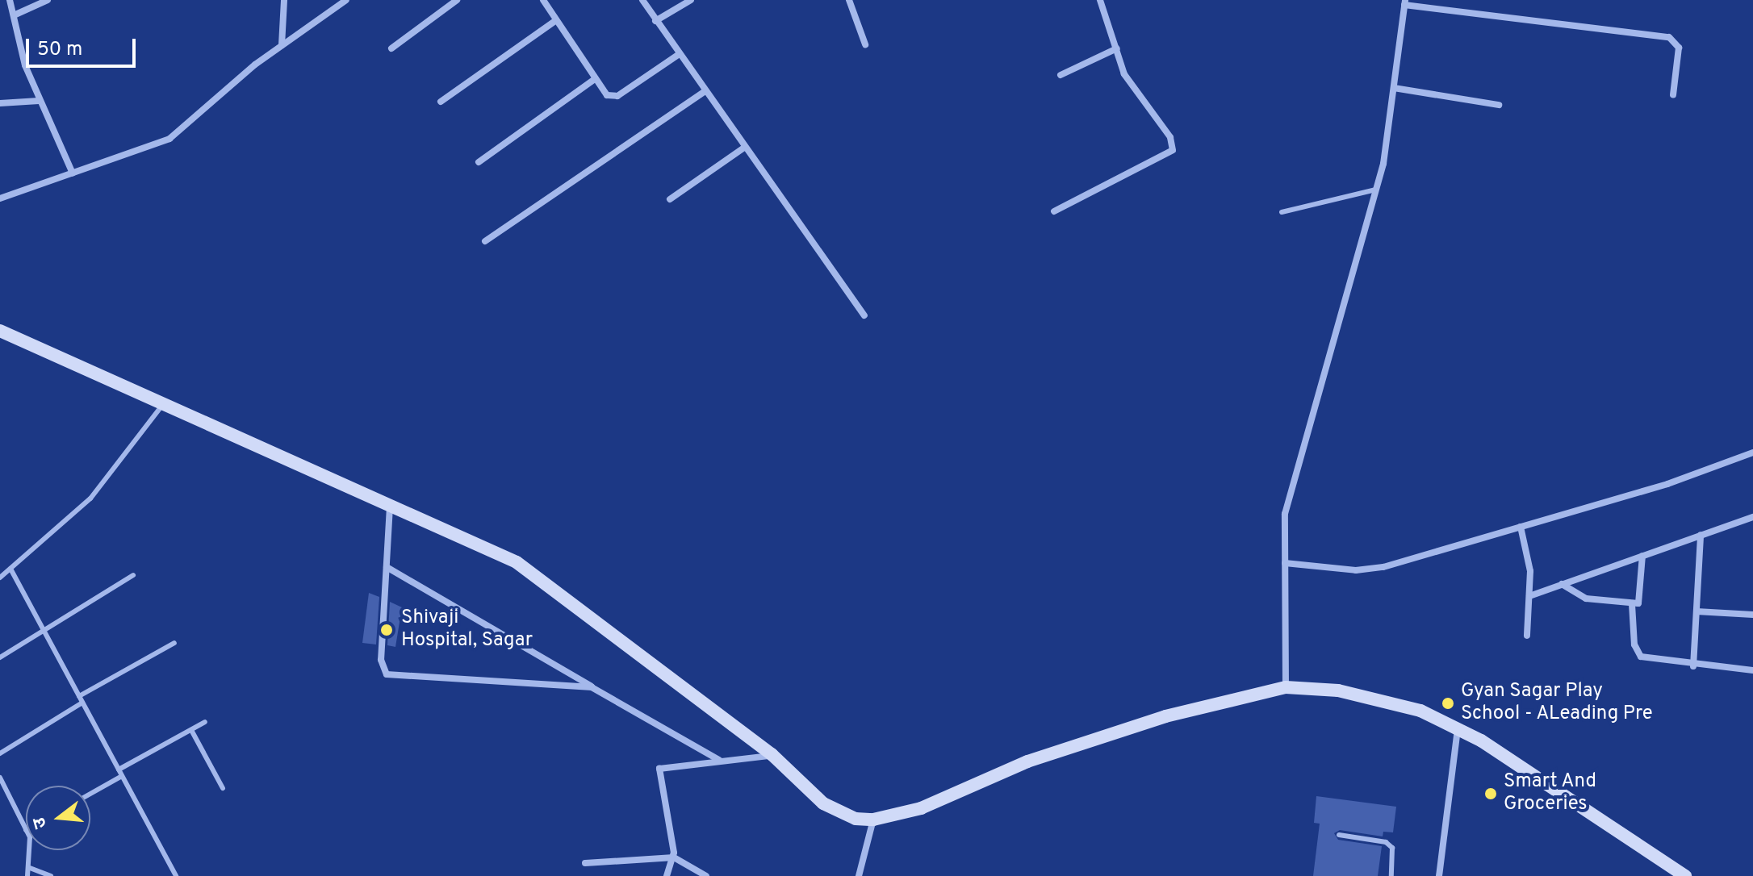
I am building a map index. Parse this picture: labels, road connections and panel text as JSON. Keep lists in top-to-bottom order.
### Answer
{
  "places": ["Shivaji Hospital, Sagar", "Gyan Sagar Play School - ALeading Pre", "Smart And Groceries"],
  "scale_bar": "50 m",
  "north": "left"
}
